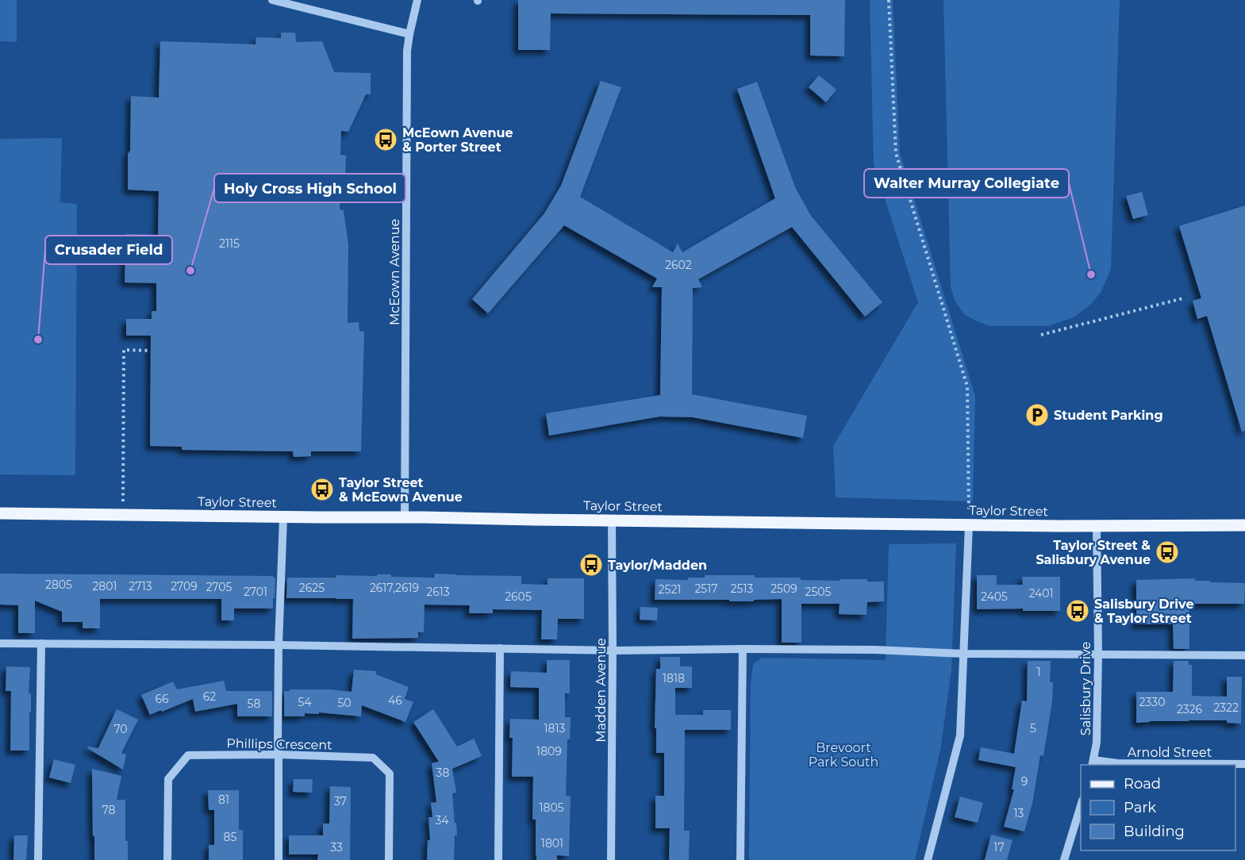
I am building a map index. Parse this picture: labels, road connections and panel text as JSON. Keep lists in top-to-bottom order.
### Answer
{
  "streets": {
    "main road": ["Taylor Street"],
    "street": [
      "McEown Avenue",
      "Salisbury Drive",
      "Madden Avenue",
      "Phillips Crescent",
      "Arnold Street"
    ]
  },
  "crossings": [
    ["McEown Avenue", "Taylor Street"],
    ["Taylor Street", "Salisbury Drive"],
    ["Taylor Street", "Madden Avenue"],
    ["Salisbury Drive", "Arnold Street"]
  ],
  "parks": ["Brevoort Park South"],
  "places": {
    "bus stop": [
      "McEown Avenue & Porter Street",
      "Taylor Street & McEown Avenue",
      "Taylor Street & Salisbury Avenue",
      "Taylor/Madden",
      "Salisbury Drive & Taylor Street"
    ],
    "other": ["Holy Cross High School", "Walter Murray Collegiate", "Crusader Field"],
    "parking": ["Student Parking"]
  },
  "house_numbers": [
    "2115",
    "2602",
    "2805",
    "2801",
    "2713",
    "2709",
    "2705",
    "2625",
    "2617,2619",
    "2517",
    "2513",
    "2509",
    "2521",
    "2701",
    "2613",
    "2505",
    "2401",
    "2605",
    "2405",
    "1",
    "1818",
    "62",
    "66",
    "46",
    "54",
    "2330",
    "50",
    "58",
    "2322",
    "2326",
    "1813",
    "5",
    "70",
    "1809",
    "38",
    "9",
    "81",
    "37",
    "1805",
    "78",
    "13",
    "34",
    "85",
    "1801",
    "33",
    "17"
  ],
  "legend": ["Road", "Park", "Building"]
}
